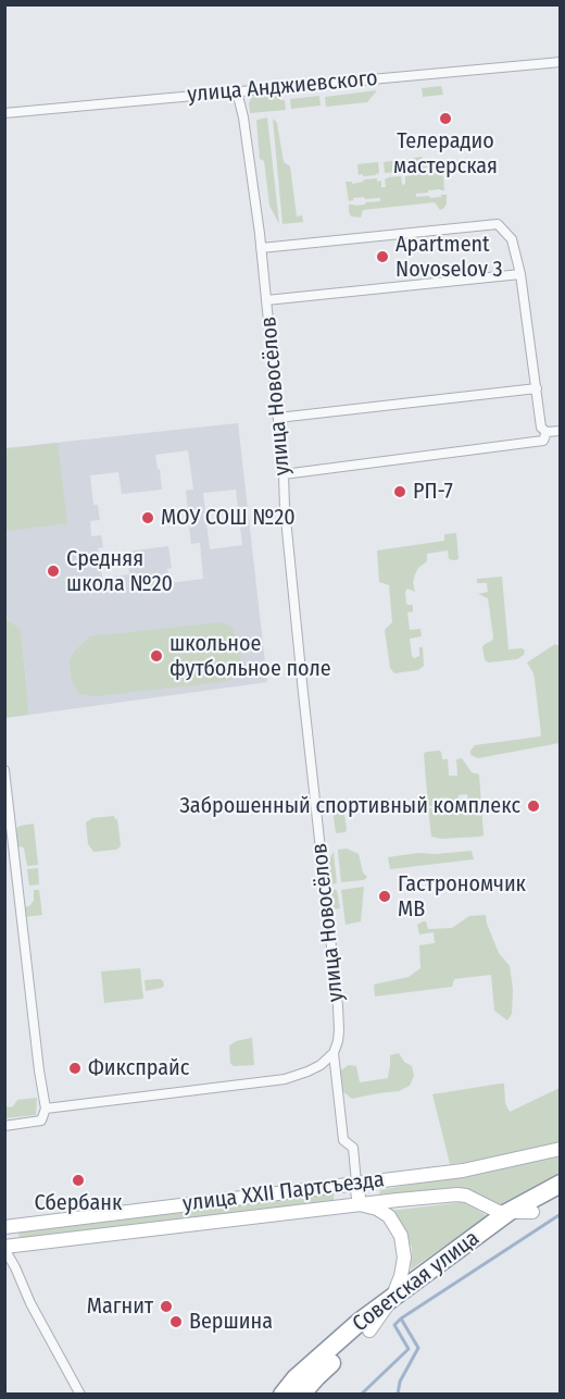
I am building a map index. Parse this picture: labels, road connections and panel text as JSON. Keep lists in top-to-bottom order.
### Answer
{
  "streets": {
    "highway": ["Советская улица"],
    "main road": ["улица XXII Партсъезда"],
    "street": ["улица Анджиевского", "улица Новосёлов"]
  },
  "crossings": [
    ["улица Анджиевского", "улица Новосёлов"],
    ["улица Новосёлов", "улица XXII Партсъезда"]
  ],
  "places": [
    "Телерадио мастерская",
    "Apartment Novoselov 3",
    "РП-7",
    "МОУ СОШ №20",
    "Средняя школа №20",
    "школьное футбольное поле",
    "Заброшенный спортивный комплекс",
    "Гастрономчик МВ",
    "Фикспрайс",
    "Сбербанк",
    "Магнит",
    "Вершина"
  ]
}
